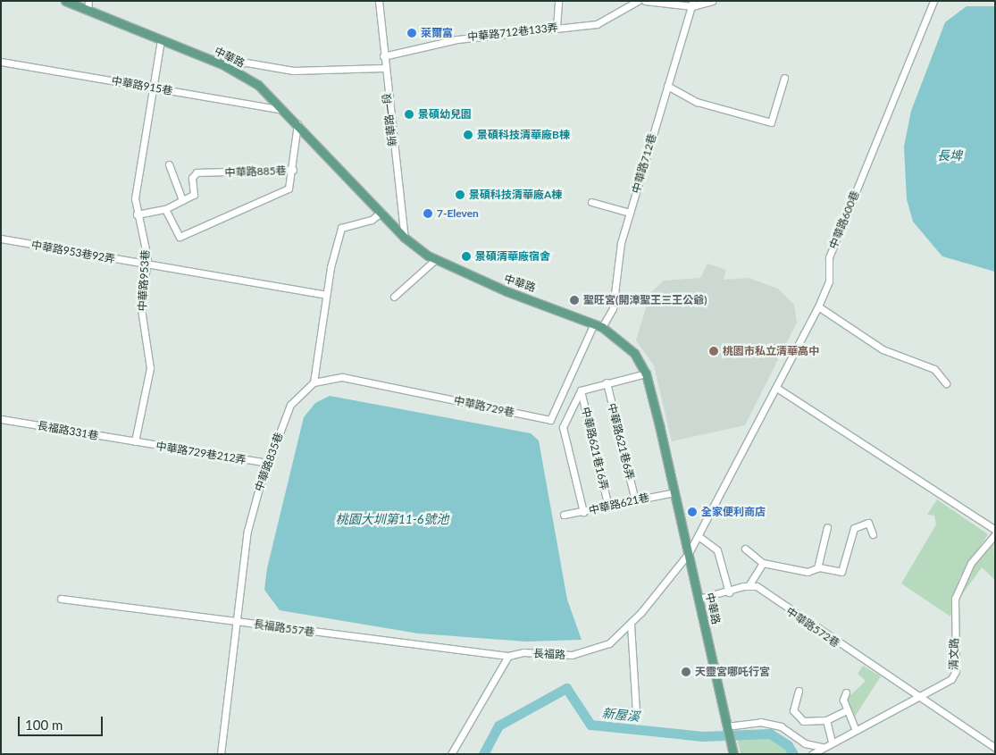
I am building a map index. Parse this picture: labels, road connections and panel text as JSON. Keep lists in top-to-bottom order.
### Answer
{
  "streets": {
    "main road": ["中華路"],
    "street": [
      "中華路712巷133弄",
      "中華路915巷",
      "新華路一段",
      "中華路712巷",
      "中華路885巷",
      "中華路600巷",
      "中華路953巷92弄",
      "中華路953巷",
      "中華路729巷",
      "長福路331巷",
      "中華路621巷6弄",
      "中華路621巷16弄",
      "中華路729巷212弄",
      "中華路835巷",
      "中華路621巷",
      "中華路572巷",
      "長福路557巷",
      "長福路",
      "清文路"
    ]
  },
  "crossings": [
    ["中華路712巷133弄", "新華路一段"],
    ["中華路", "中華路915巷"],
    ["中華路", "新華路一段"],
    ["中華路", "中華路712巷"],
    ["中華路", "中華路885巷"],
    ["中華路", "中華路600巷"],
    ["中華路", "中華路953巷"],
    ["中華路", "中華路729巷"],
    ["中華路", "中華路621巷"],
    ["中華路", "長福路"],
    ["中華路915巷", "中華路953巷"],
    ["中華路600巷", "長福路"],
    ["中華路953巷92弄", "中華路953巷"],
    ["中華路953巷", "長福路331巷"],
    ["中華路953巷", "中華路729巷212弄"],
    ["中華路729巷", "中華路835巷"],
    ["長福路331巷", "中華路729巷212弄"],
    ["中華路621巷6弄", "中華路621巷"],
    ["中華路621巷16弄", "中華路621巷"],
    ["中華路729巷212弄", "中華路835巷"],
    ["中華路835巷", "長福路557巷"],
    ["中華路572巷", "清文路"],
    ["長福路557巷", "長福路"]
  ],
  "water": ["長埤", "桃園大圳第11-6號池", "新屋溪"],
  "places": [
    "萊爾富",
    "景碩幼兒園",
    "景碩科技清華廠B棟",
    "景碩科技清華廠A棟",
    "7-Eleven",
    "景碩清華廠宿舍",
    "聖旺宮(開漳聖王三王公爺)",
    "桃園市私立清華高中",
    "全家便利商店",
    "天靈宮哪吒行宮"
  ],
  "scale_bar": "100 m"
}
